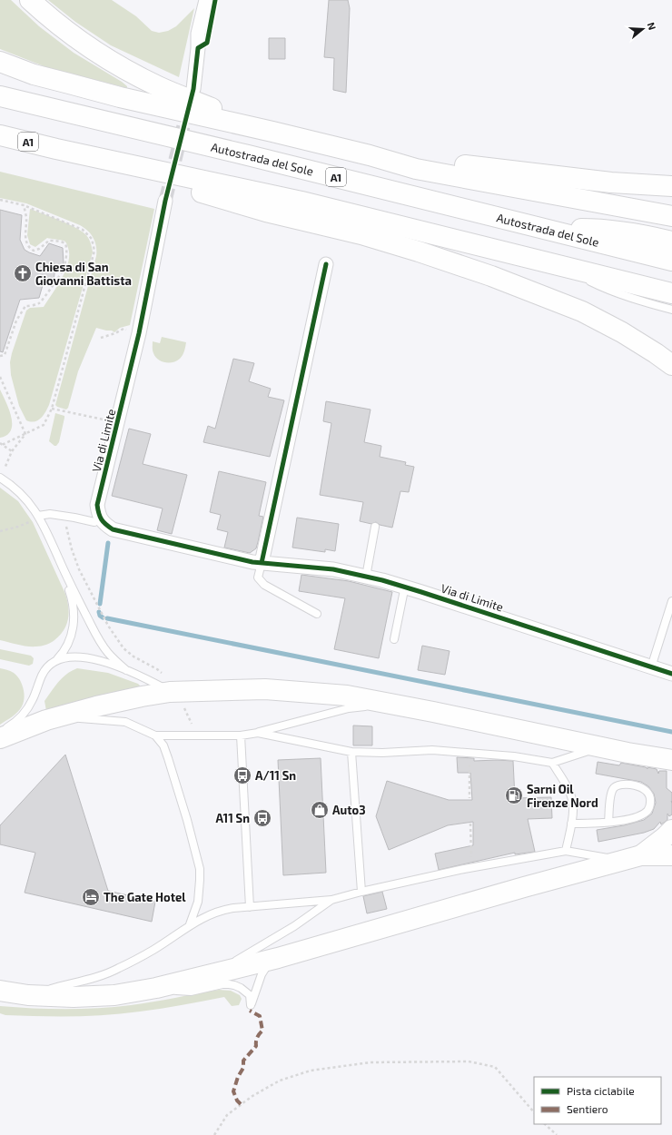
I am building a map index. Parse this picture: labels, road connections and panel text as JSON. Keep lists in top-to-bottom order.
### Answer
{
  "streets": {
    "highway": ["A1", "Autostrada del Sole"],
    "street": ["Via di Limite"]
  },
  "places": {
    "church": ["Chiesa di San Giovanni Battista"],
    "bus stop": ["A/11 Sn", "A11 Sn"],
    "fuel station": ["Sarni Oil Firenze Nord"],
    "shop": ["Auto3"],
    "hotel": ["The Gate Hotel"]
  },
  "legend": ["Pista ciclabile", "Sentiero"],
  "north": "right"
}
